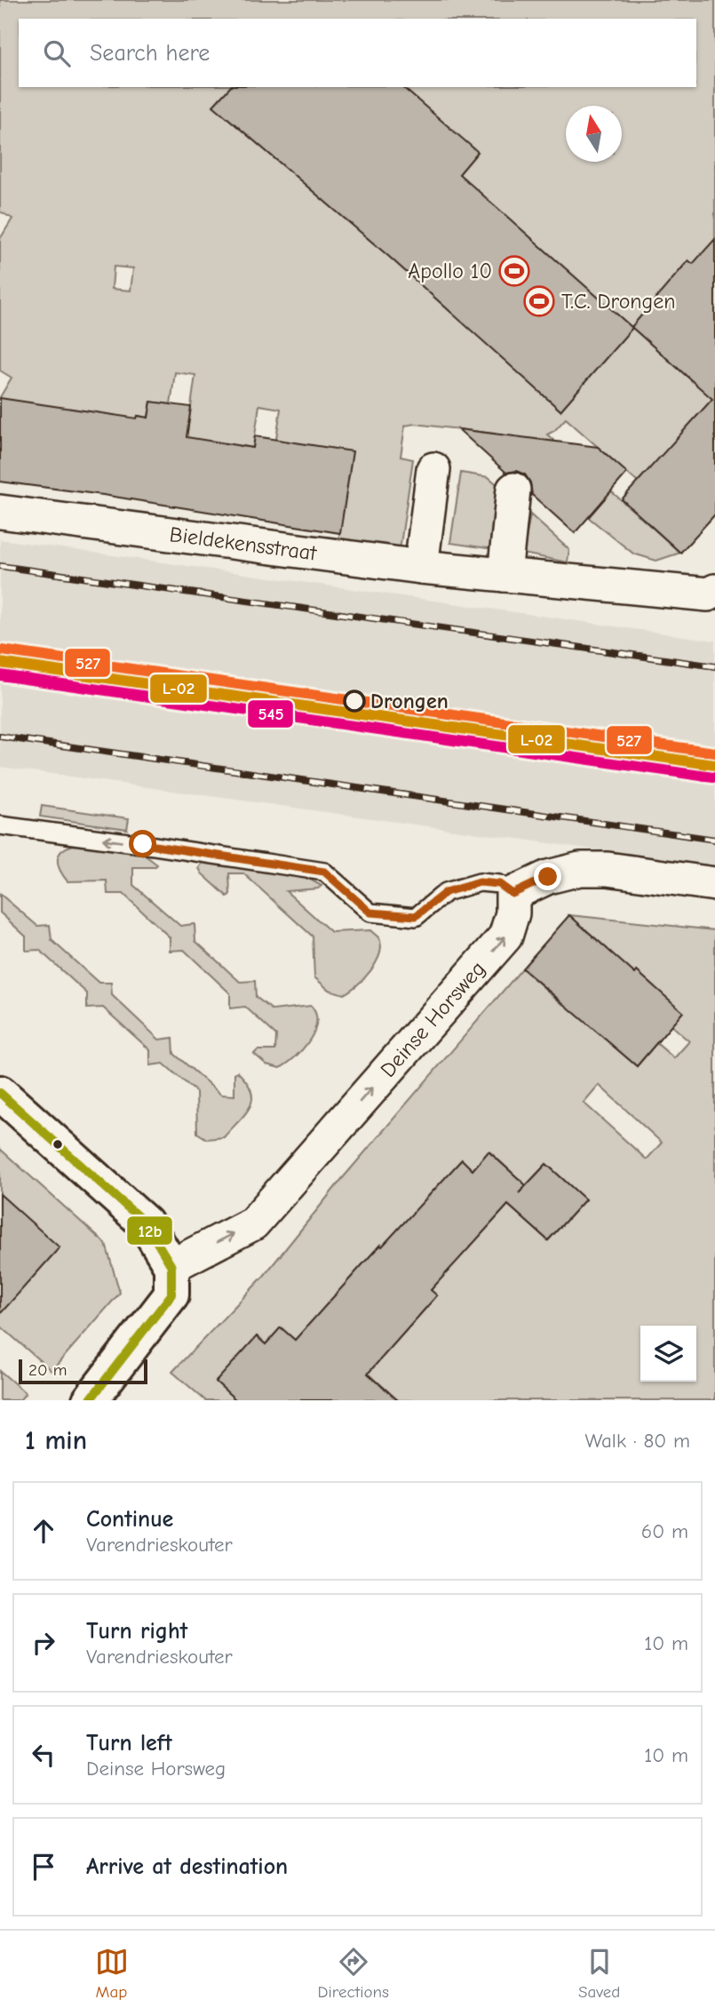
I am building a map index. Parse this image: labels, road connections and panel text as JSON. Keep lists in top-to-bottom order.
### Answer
{
  "streets": {
    "street": ["Bieldekensstraat", "Deinse Horsweg"]
  },
  "one_way": ["Deinse Horsweg"],
  "places": {
    "sports": ["Apollo 10", "T.C. Drongen"],
    "other": ["Drongen"]
  },
  "lines": [
    "transit line 527",
    "transit line L-02",
    "transit line 545",
    "transit line 12b"
  ],
  "scale_bar": "20 m",
  "north": "top",
  "page": {
    "search": "Search here",
    "scale": "20 m",
    "heading": ["1 min", "Walk · 80 m"],
    "list": [
      ["Continue", "Varendrieskouter", "60 m"],
      ["Turn right", "Varendrieskouter", "10 m"],
      ["Turn left", "Deinse Horsweg", "10 m"],
      "Arrive at destination"
    ],
    "nav": ["Map", "Directions", "Saved"]
  }
}
